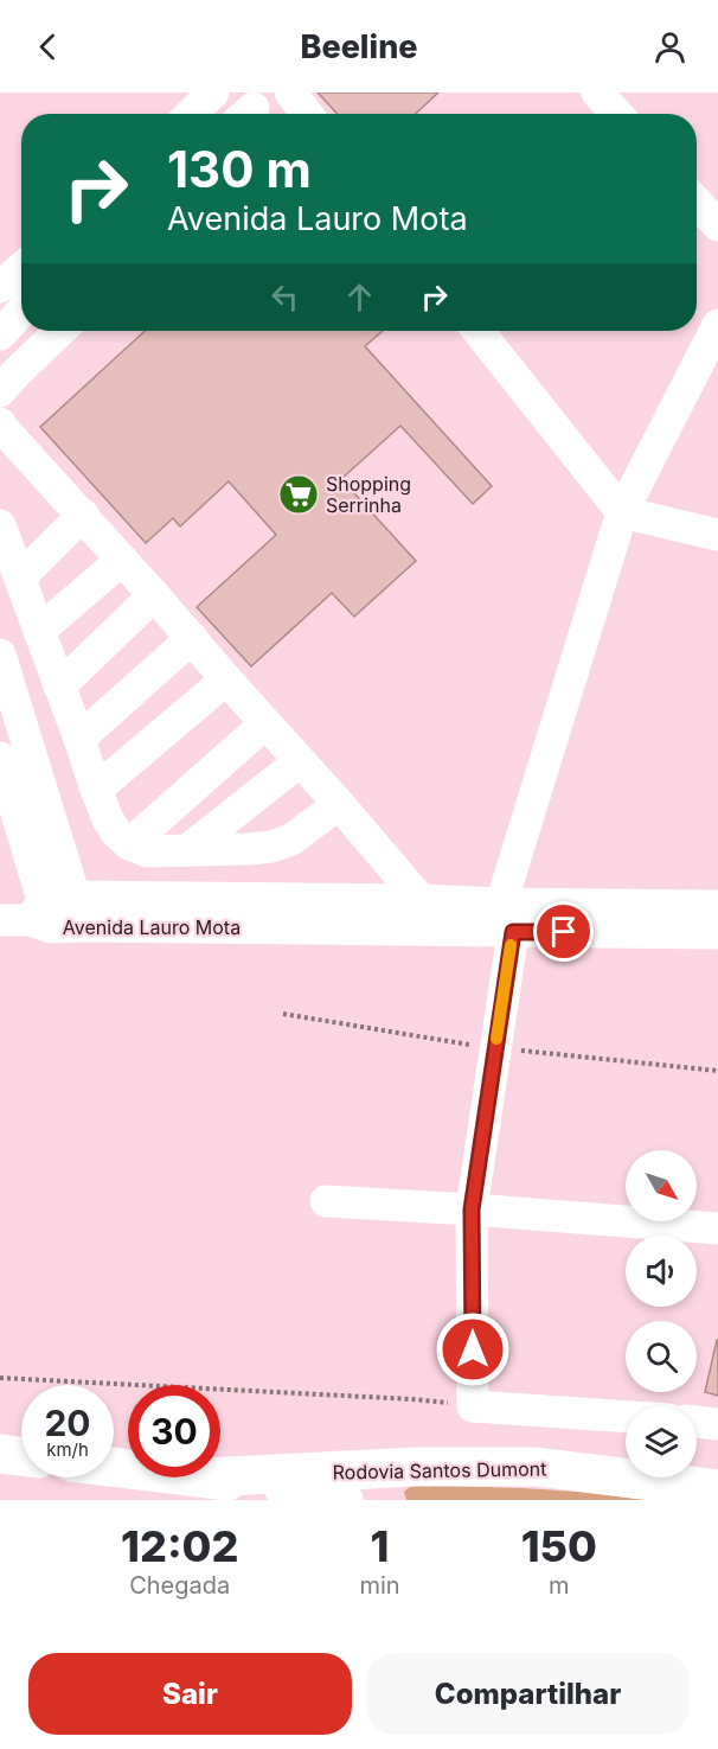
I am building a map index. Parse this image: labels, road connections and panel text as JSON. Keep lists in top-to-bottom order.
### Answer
{
  "streets": {
    "highway": ["Rodovia Santos Dumont"],
    "street": ["Avenida Lauro Mota"]
  },
  "places": {
    "supermarket": ["Shopping Serrinha"]
  },
  "north": "bottom right",
  "page": {
    "header": "Beeline",
    "turn": ["130 m", "Avenida Lauro Mota"],
    "speed": "20 km/h",
    "limit": "30",
    "eta": [
      "12:02",
      "Chegada",
      "1",
      "min",
      "150",
      "m"
    ],
    "buttons": ["Sair", "Compartilhar"]
  }
}
